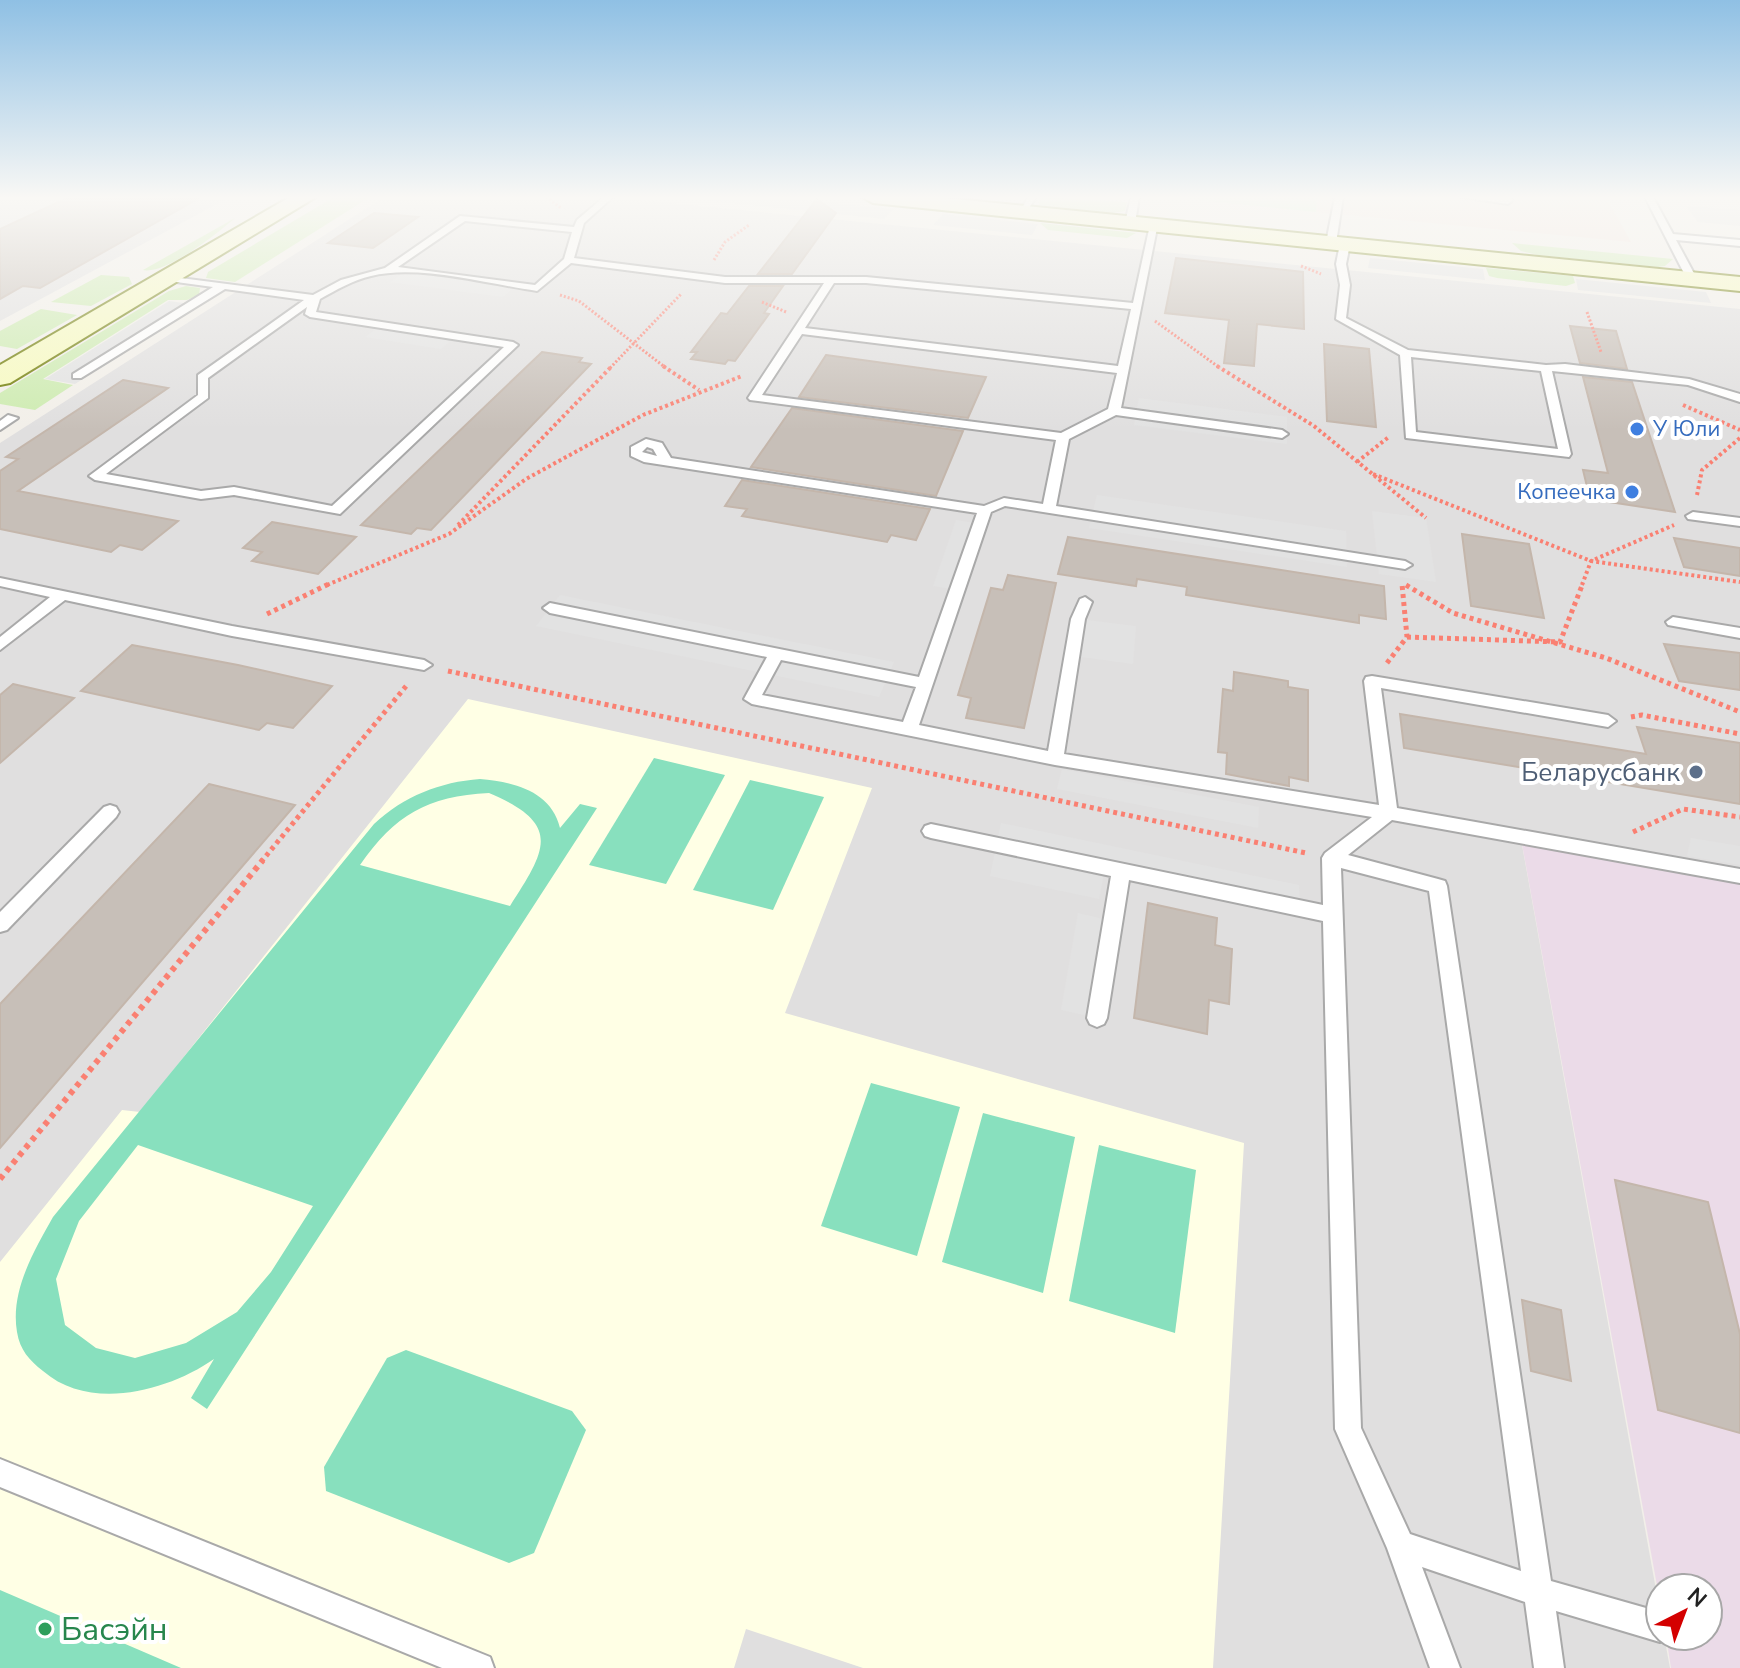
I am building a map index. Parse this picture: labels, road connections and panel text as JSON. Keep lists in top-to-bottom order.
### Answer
{
  "places": [
    "У Юли",
    "Копеечка",
    "Беларусбанк",
    "Басэйн"
  ],
  "north": "top right"
}
